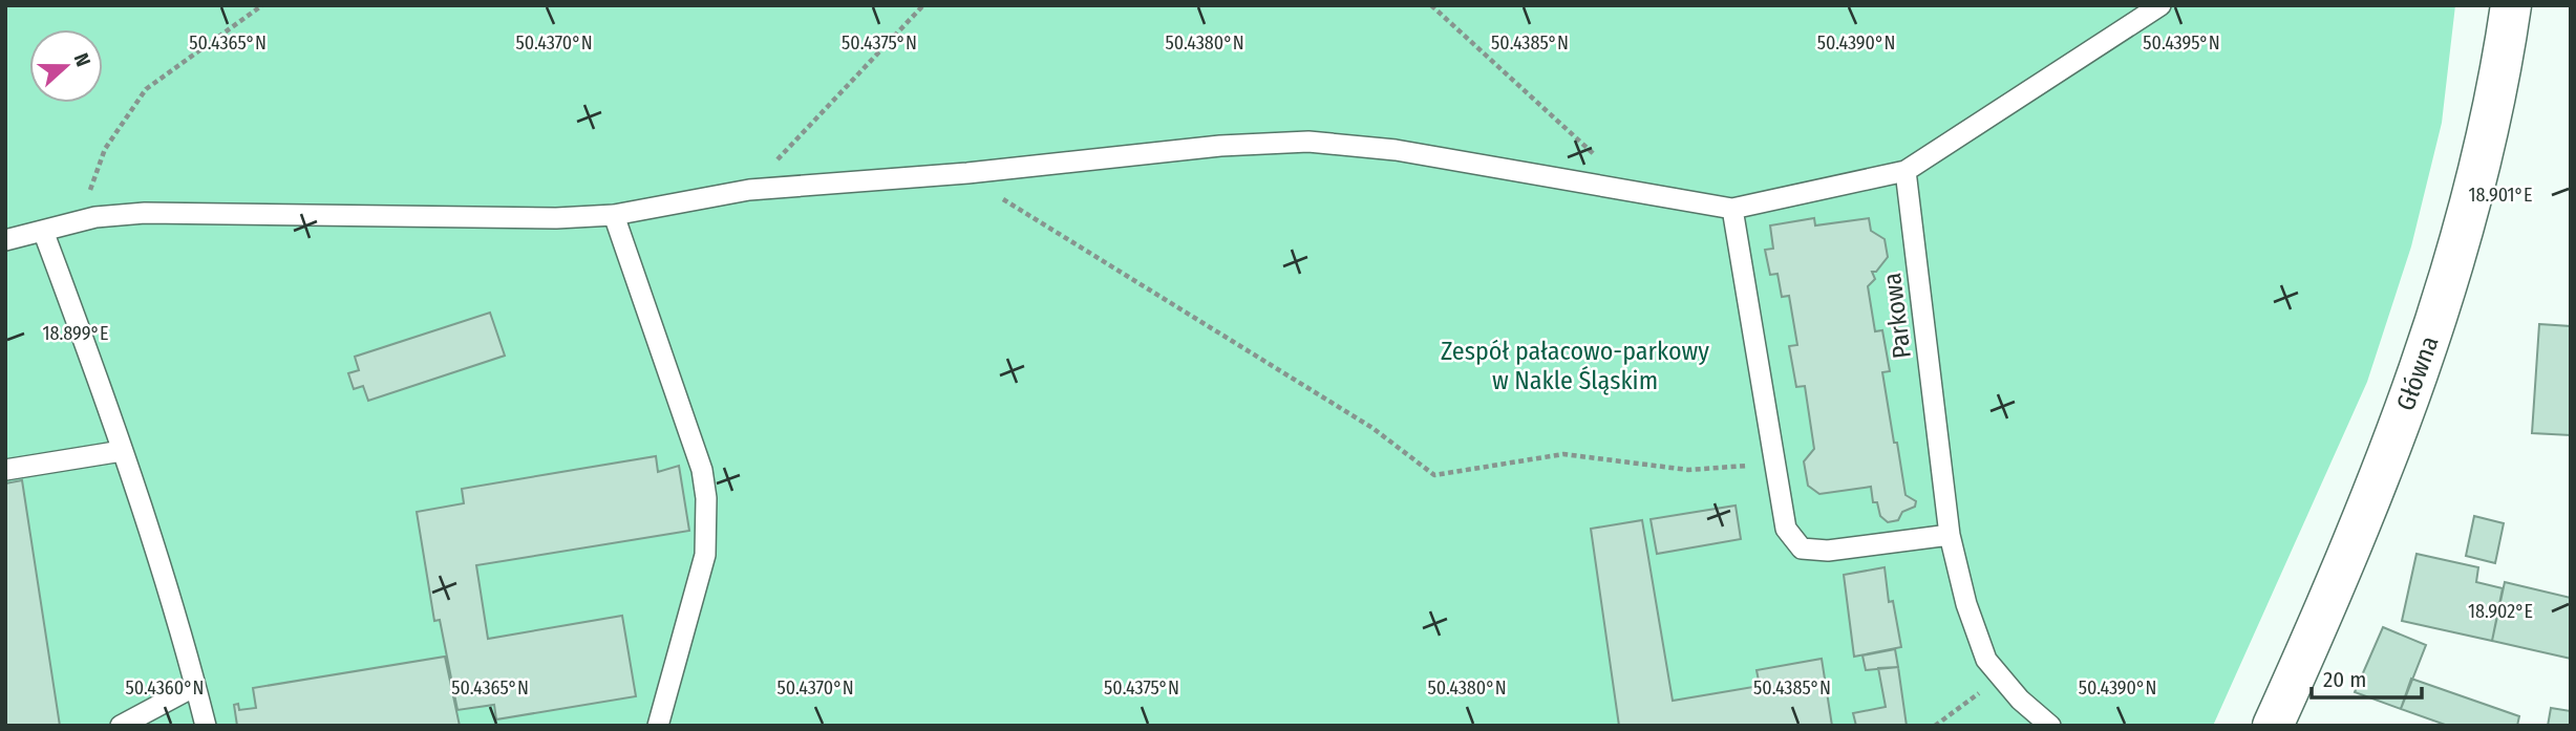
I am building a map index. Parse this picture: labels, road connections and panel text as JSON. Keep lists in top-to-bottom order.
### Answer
{
  "streets": {
    "main road": ["Główna"],
    "lane": ["Parkowa"]
  },
  "parks": ["Zespół pałacowo-parkowy w Nakle Śląskim"],
  "scale_bar": "20 m",
  "north": "right",
  "coordinates": [
    "50.4365°N",
    "50.4370°N",
    "50.4375°N",
    "50.4380°N",
    "50.4385°N",
    "50.4390°N",
    "50.4395°N",
    "18.901°E",
    "18.899°E",
    "18.902°E",
    "50.4360°N"
  ]
}
